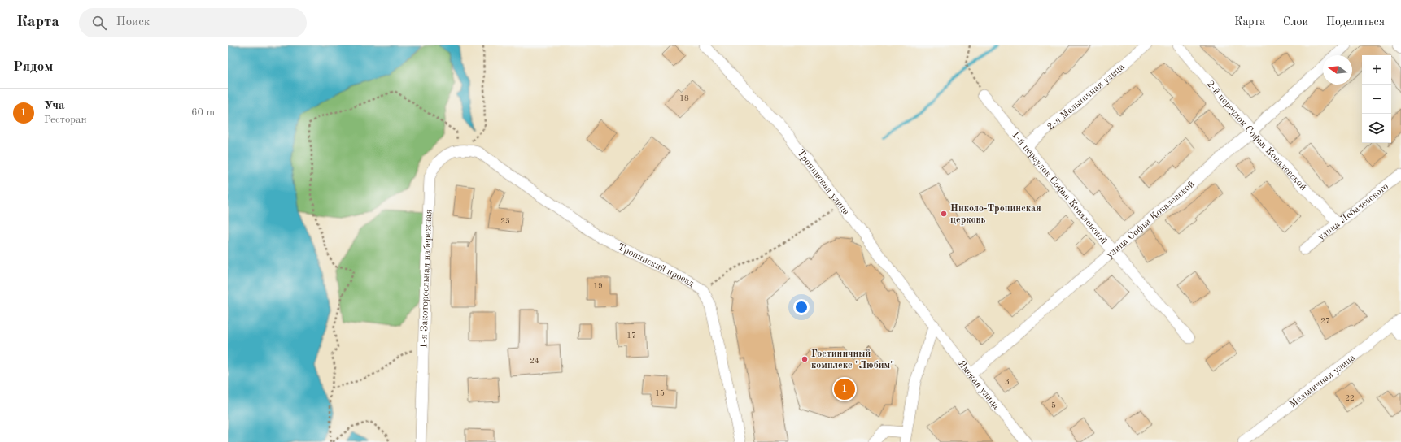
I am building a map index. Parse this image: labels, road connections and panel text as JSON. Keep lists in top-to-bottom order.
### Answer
{
  "streets": {
    "street": [
      "2-я Мельничная улица",
      "2-й переулок Софьи Ковалевской",
      "Тропинская улица",
      "1-й переулок Софьи Ковалевской",
      "улица Лобачевского",
      "улица Софьи Ковалевской",
      "Тропинский проезд",
      "1-я Закоторосльная набережная",
      "Мельничная улица",
      "Ямская улица"
    ]
  },
  "crossings": [
    ["2-я Мельничная улица", "1-й переулок Софьи Ковалевской"],
    ["2-й переулок Софьи Ковалевской", "улица Лобачевского"],
    ["2-й переулок Софьи Ковалевской", "улица Софьи Ковалевской"],
    ["Тропинская улица", "Ямская улица"],
    ["1-й переулок Софьи Ковалевской", "улица Софьи Ковалевской"],
    ["улица Софьи Ковалевской", "Ямская улица"],
    ["Тропинский проезд", "1-я Закоторосльная набережная"]
  ],
  "places": ["Николо-Тропинская церковь", "Гостиничный комплекс \"Любим\""],
  "house_numbers": [
    "18",
    "23",
    "19",
    "27",
    "17",
    "24",
    "3",
    "15",
    "22",
    "5"
  ],
  "north": "left",
  "page": {
    "header": "Карта",
    "search": "Поиск",
    "nav": ["Карта", "Слои", "Поделиться"],
    "heading": "Рядом",
    "map_buttons": ["+", "−"],
    "list": [
      {
        "mark": "1",
        "name": "Уча",
        "note": "Ресторан",
        "value": "60 m"
      }
    ],
    "pins": "1"
  }
}
